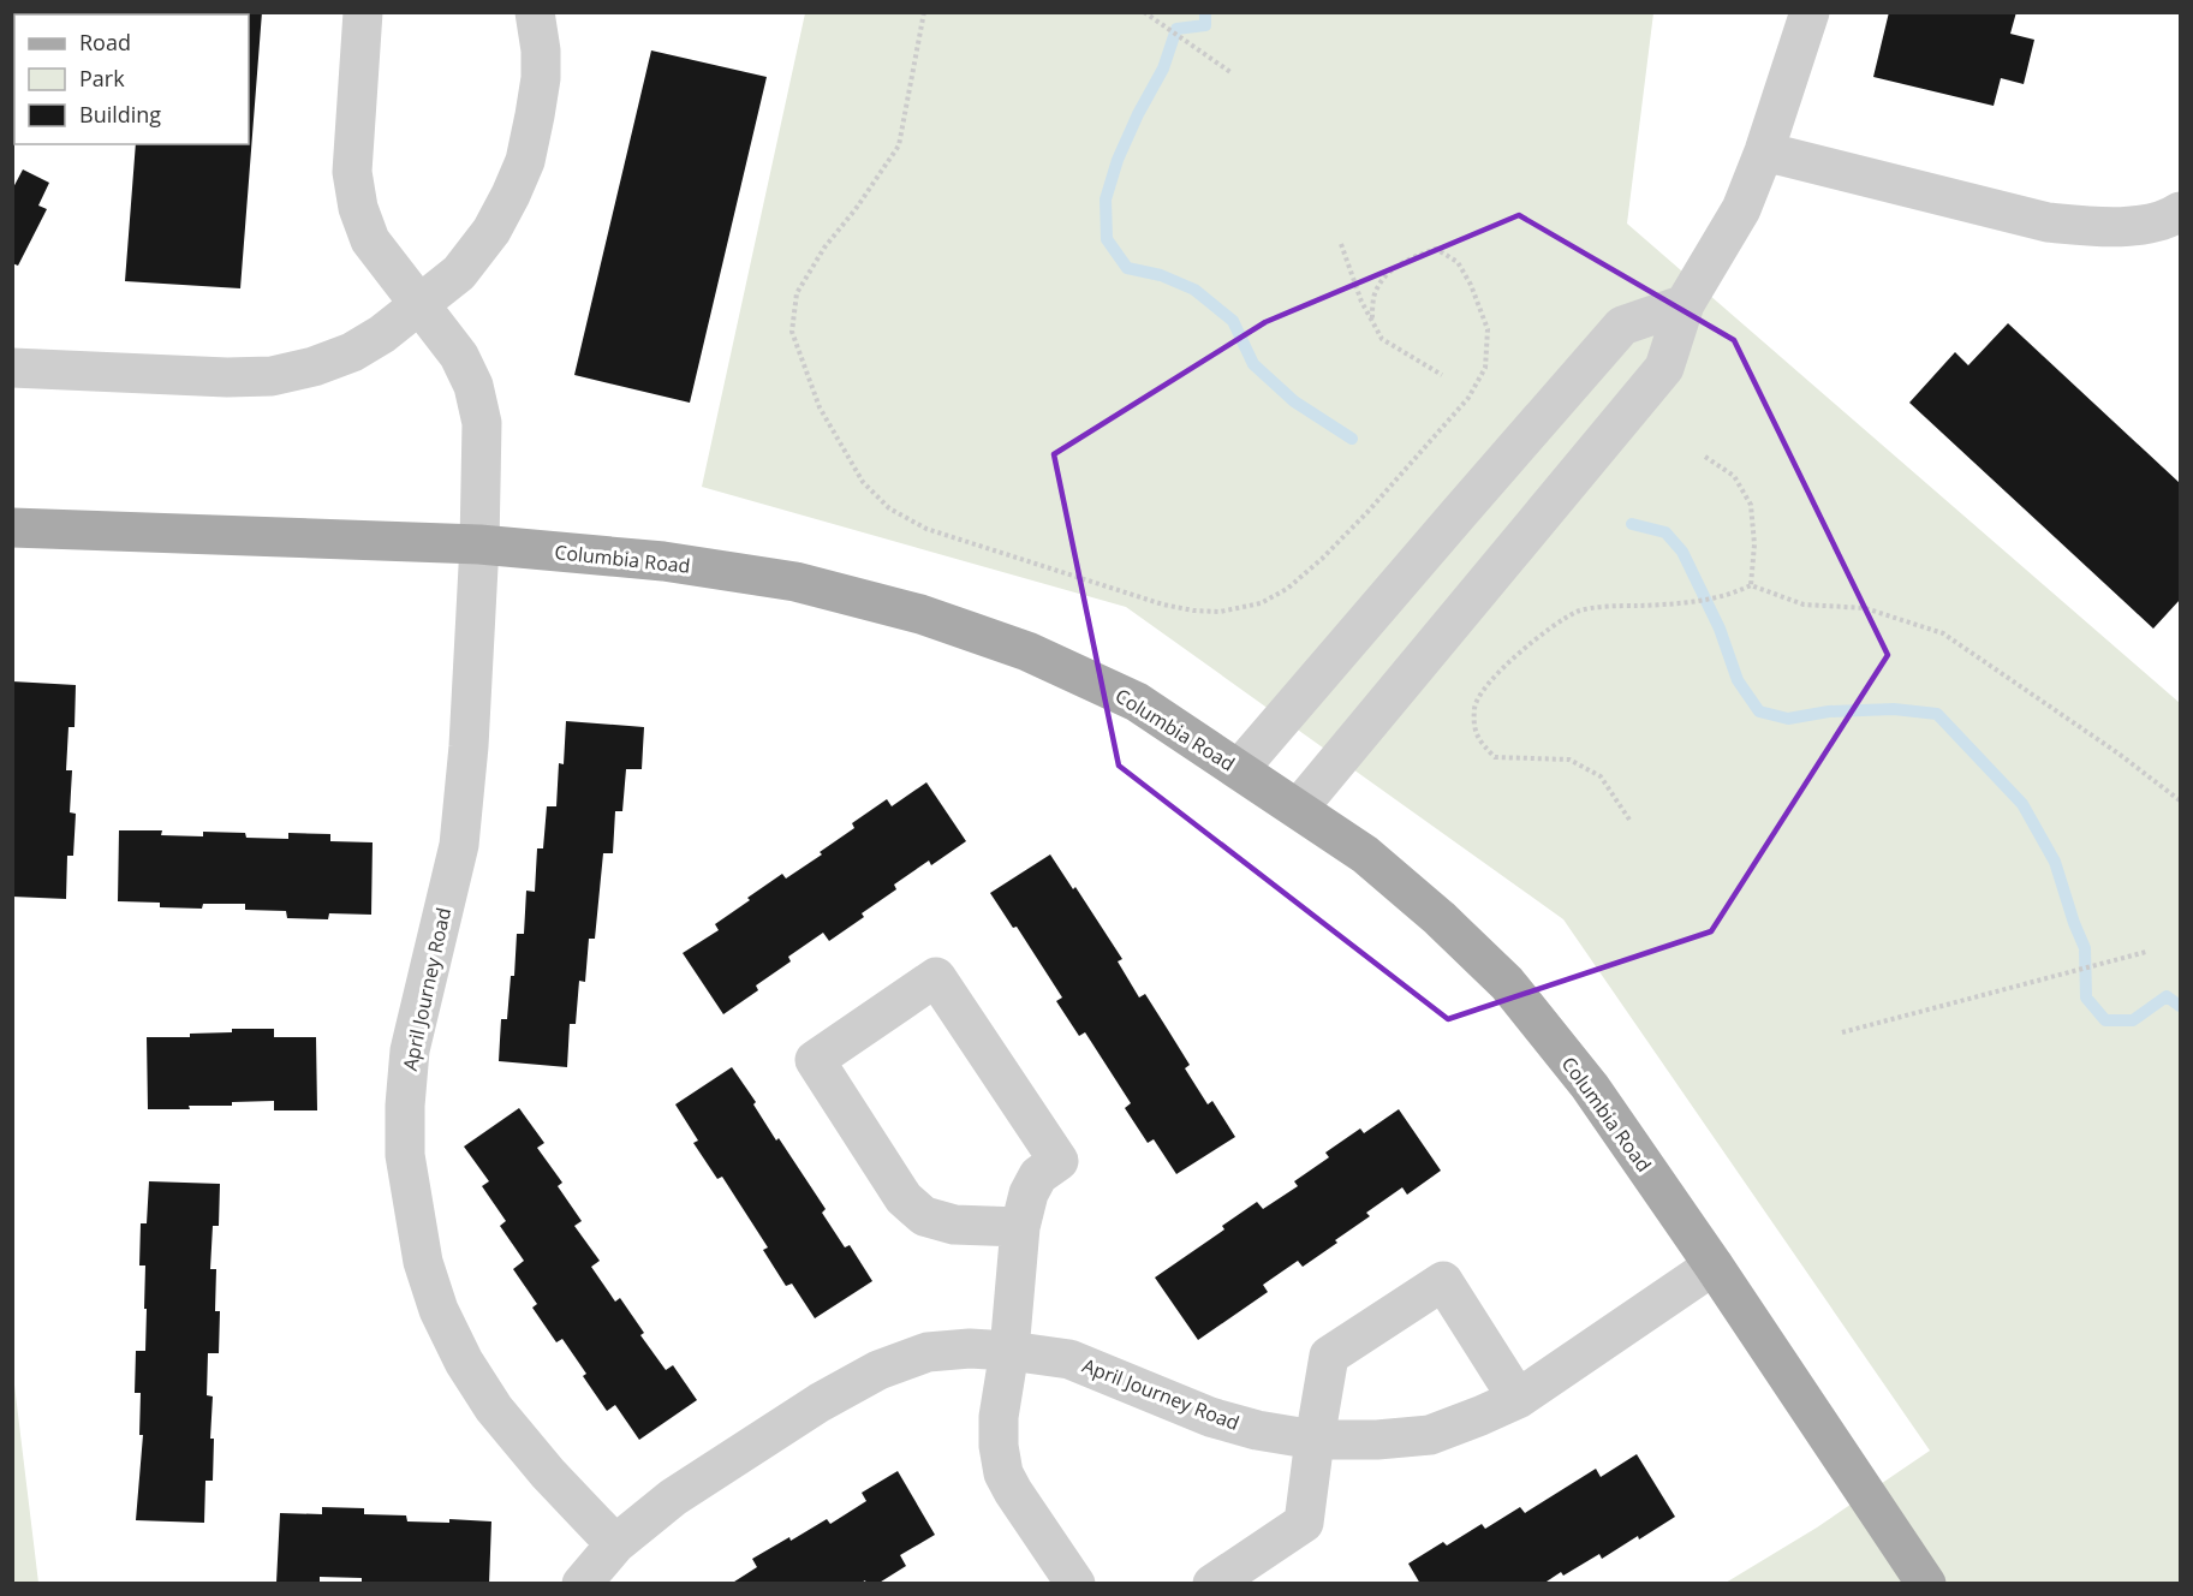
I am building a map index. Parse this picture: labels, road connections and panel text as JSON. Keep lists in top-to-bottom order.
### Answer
{
  "streets": {
    "main road": ["Columbia Road"],
    "street": ["April Journey Road"]
  },
  "crossings": [
    ["Columbia Road", "April Journey Road"]
  ],
  "legend": ["Road", "Park", "Building"]
}
